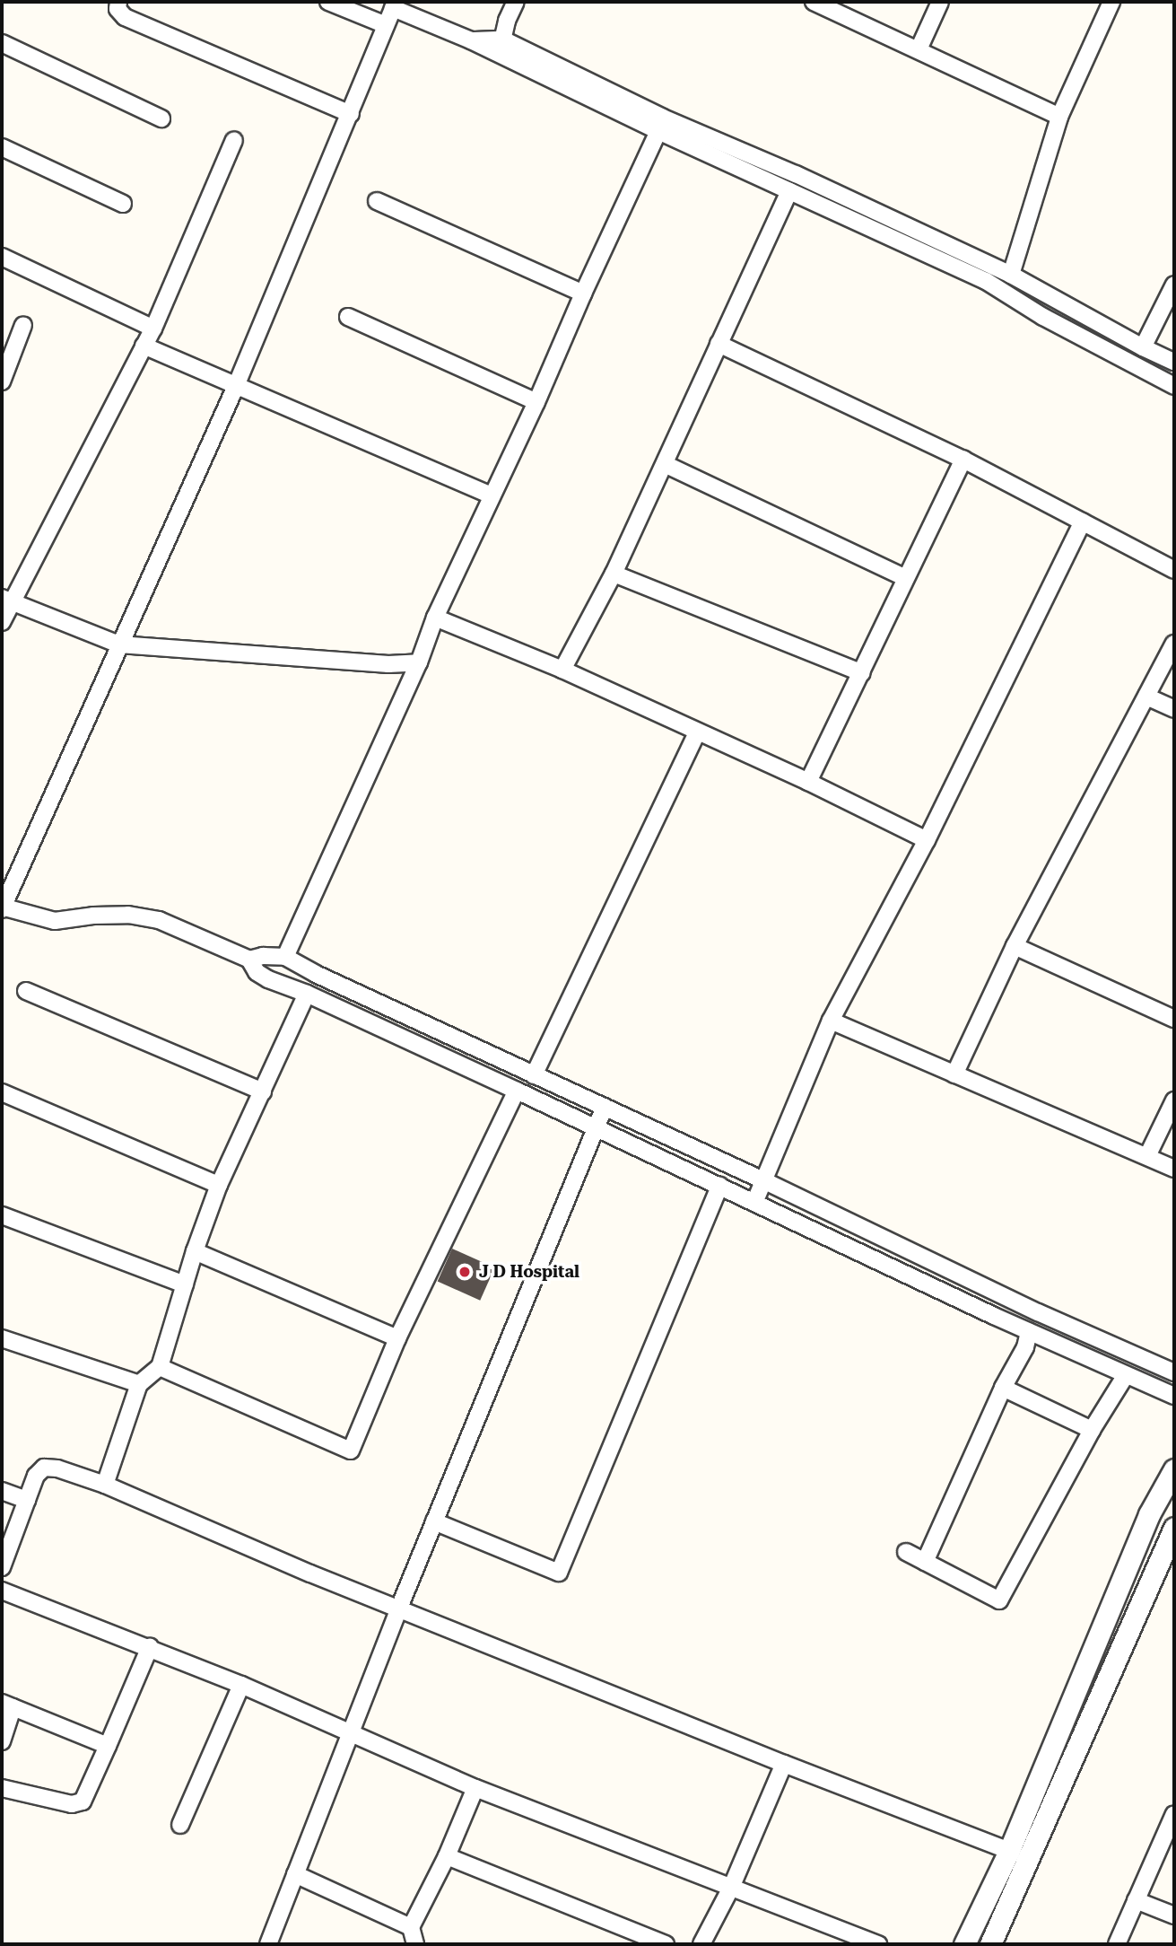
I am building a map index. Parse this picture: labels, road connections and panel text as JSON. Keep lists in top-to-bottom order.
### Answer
{
  "places": ["J D Hospital"]
}
